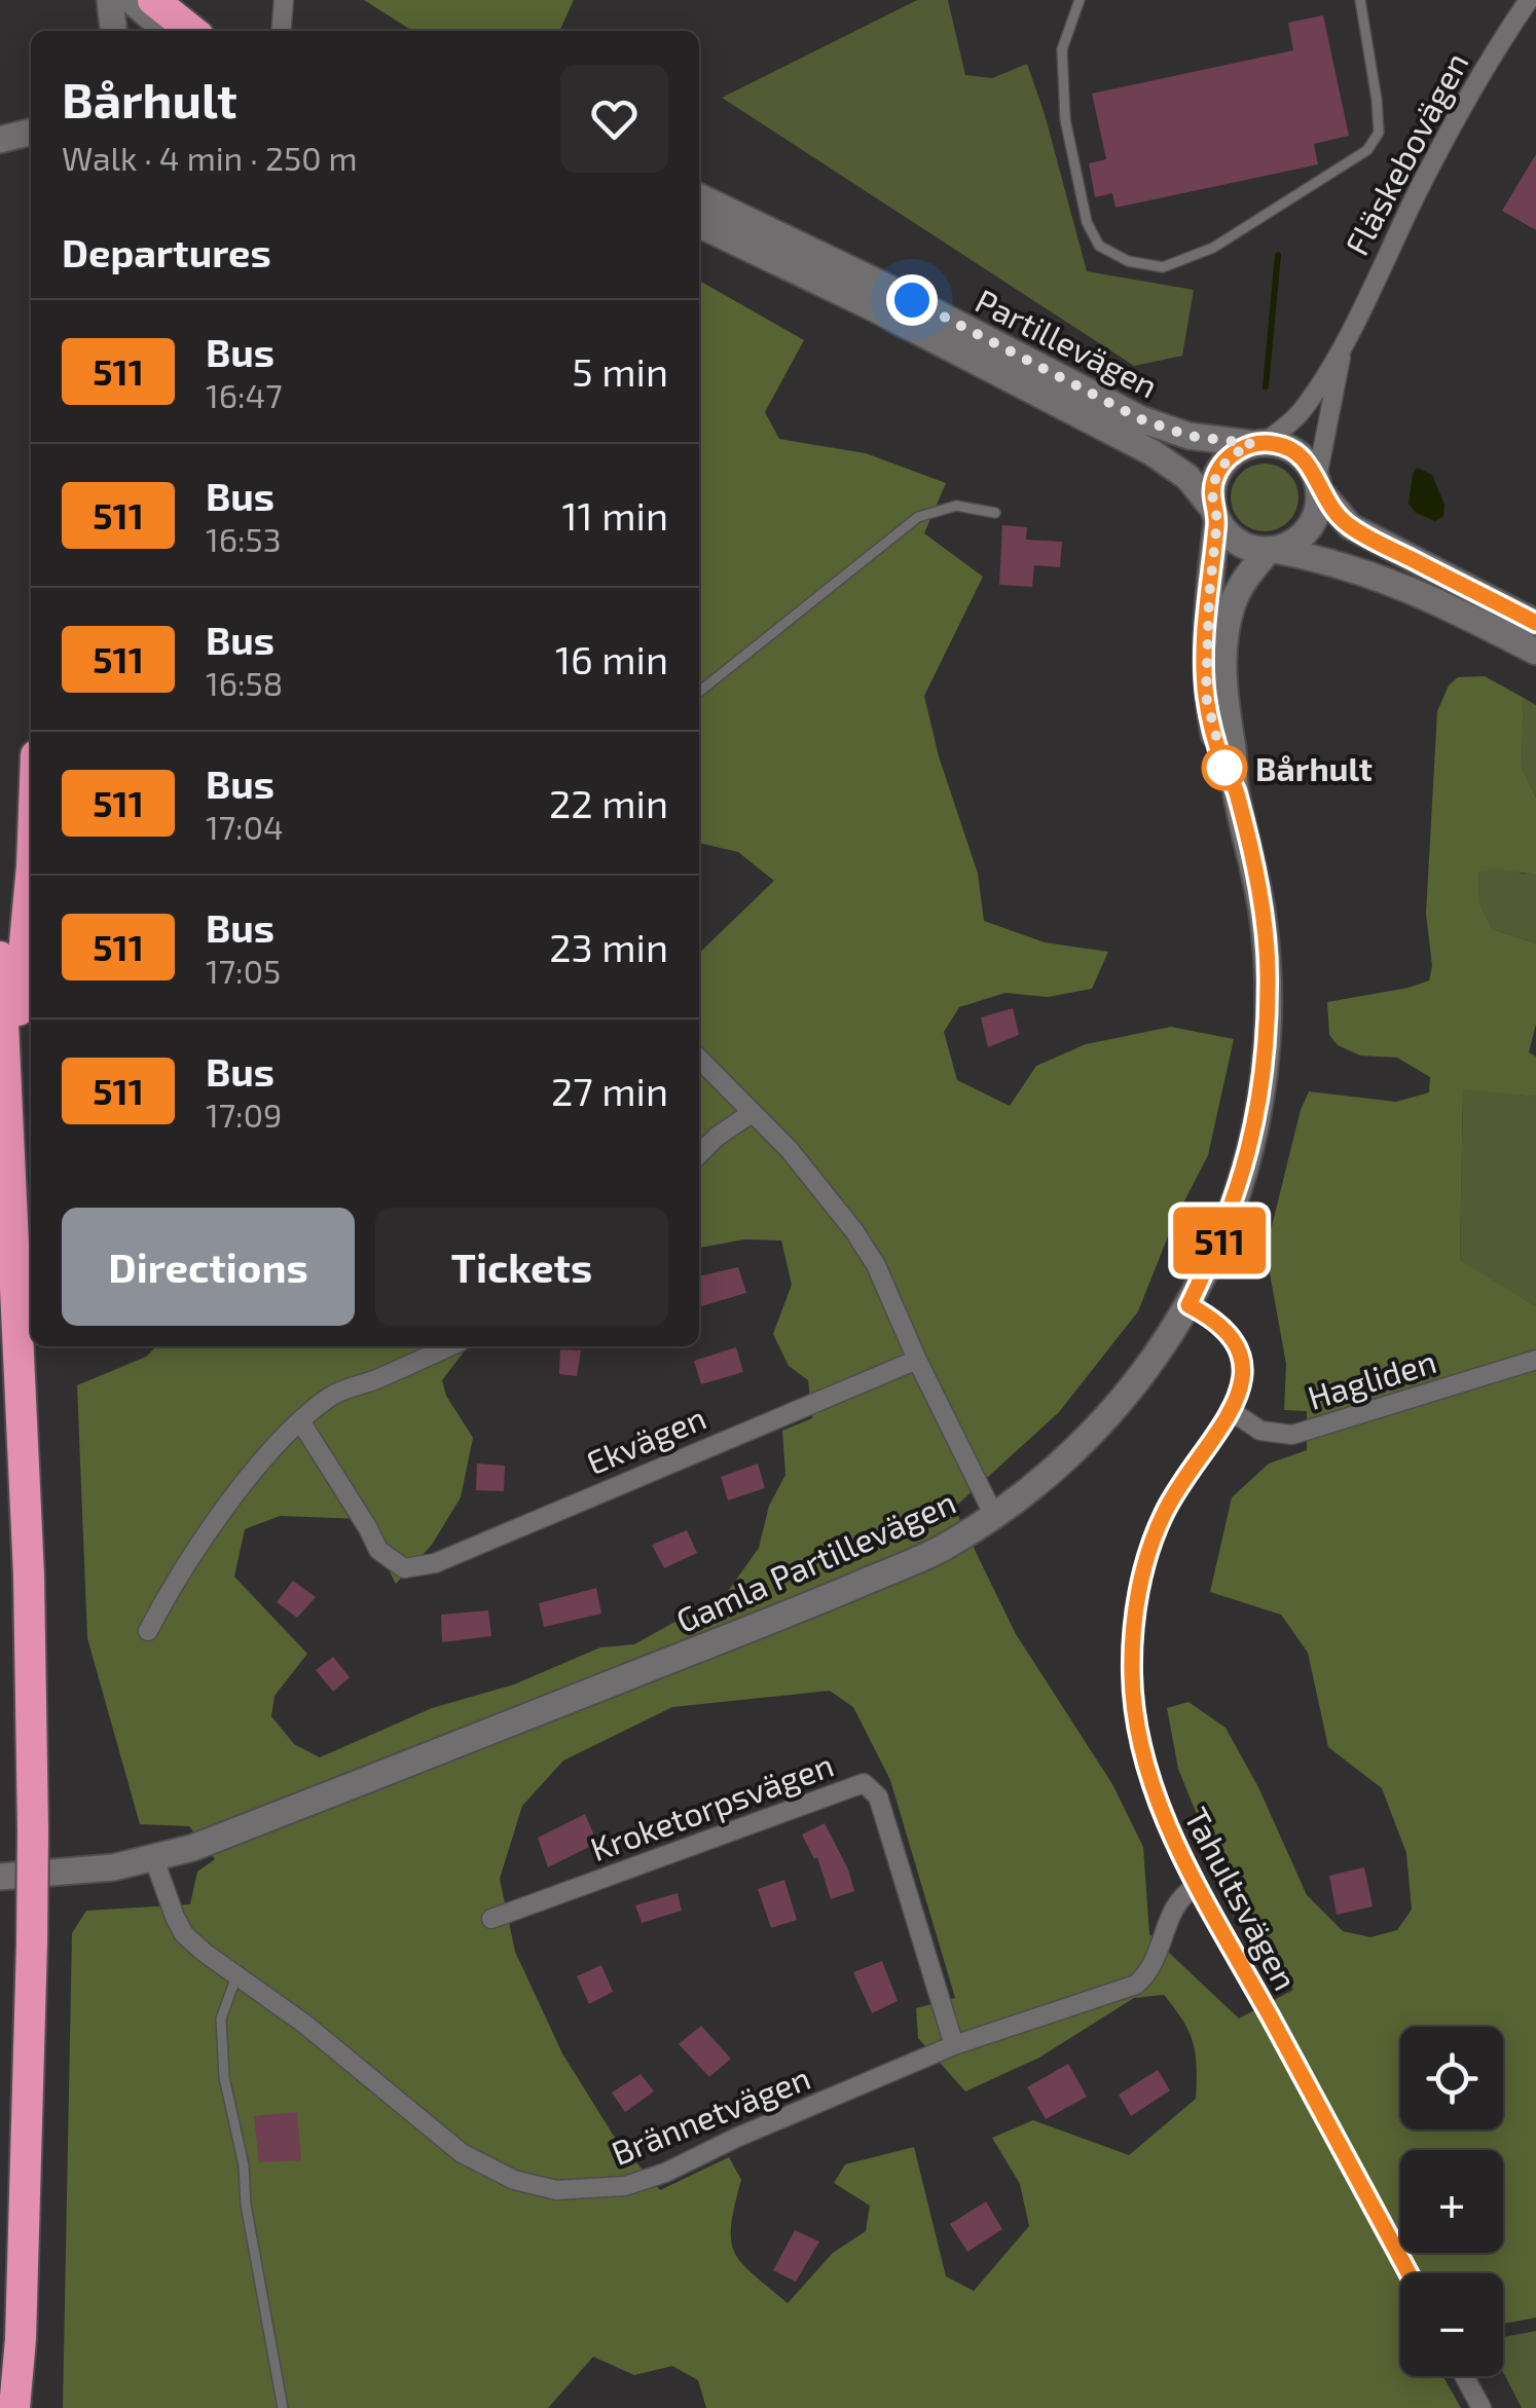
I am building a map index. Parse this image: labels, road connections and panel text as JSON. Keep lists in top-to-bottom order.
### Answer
{
  "streets": {
    "street": [
      "Fläskebovägen",
      "Partillevägen",
      "Hagliden",
      "Ekvägen",
      "Gamla Partillevägen",
      "Kroketorpsvägen",
      "Tahultsvägen",
      "Brännetvägen"
    ]
  },
  "crossings": [
    ["Fläskebovägen", "Partillevägen"],
    ["Fläskebovägen", "Gamla Partillevägen"],
    ["Partillevägen", "Gamla Partillevägen"],
    ["Hagliden", "Tahultsvägen"],
    ["Gamla Partillevägen", "Tahultsvägen"],
    ["Gamla Partillevägen", "Brännetvägen"],
    ["Kroketorpsvägen", "Brännetvägen"],
    ["Tahultsvägen", "Brännetvägen"]
  ],
  "places": ["Bårhult"],
  "lines": ["bus line 511"],
  "page": {
    "on_map": "511",
    "heading": [
      ["Bårhult", "Walk · 4 min · 250 m"],
      "Departures"
    ],
    "list": [
      {
        "mark": "511",
        "name": "Bus",
        "note": "16:47",
        "value": "5 min"
      },
      {
        "mark": "511",
        "name": "Bus",
        "note": "16:53",
        "value": "11 min"
      },
      {
        "mark": "511",
        "name": "Bus",
        "note": "16:58",
        "value": "16 min"
      },
      {
        "mark": "511",
        "name": "Bus",
        "note": "17:04",
        "value": "22 min"
      },
      {
        "mark": "511",
        "name": "Bus",
        "note": "17:05",
        "value": "23 min"
      },
      {
        "mark": "511",
        "name": "Bus",
        "note": "17:09",
        "value": "27 min"
      }
    ],
    "buttons": ["Directions", "Tickets"],
    "map_buttons": ["+", "−"]
  }
}
